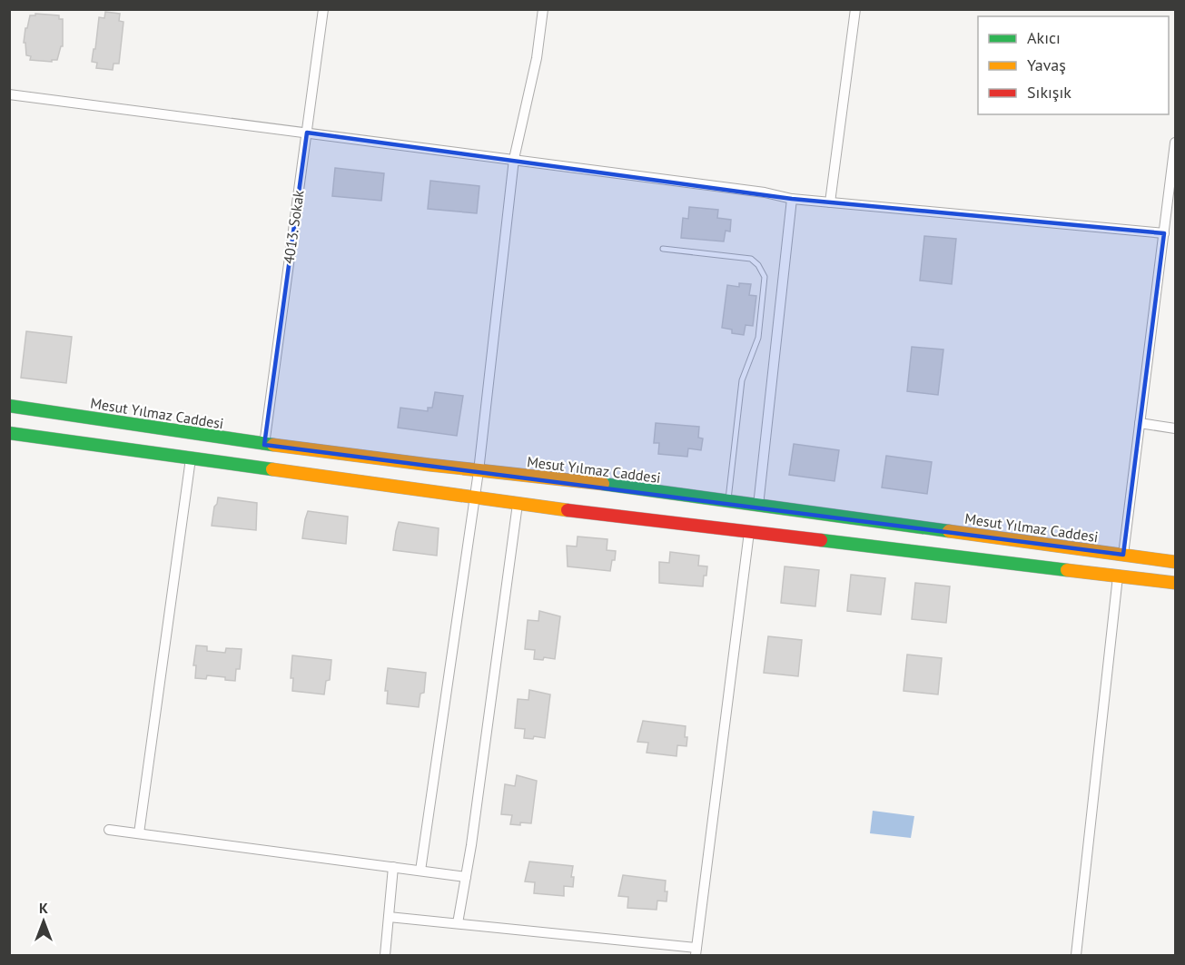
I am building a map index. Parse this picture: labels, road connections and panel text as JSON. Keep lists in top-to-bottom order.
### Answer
{
  "streets": {
    "main road": ["Mesut Yılmaz Caddesi"],
    "street": ["4013. Sokak"]
  },
  "crossings": [
    ["4013. Sokak", "Mesut Yılmaz Caddesi"]
  ],
  "legend": ["Akıcı", "Yavaş", "Sıkışık"],
  "north": "top"
}
